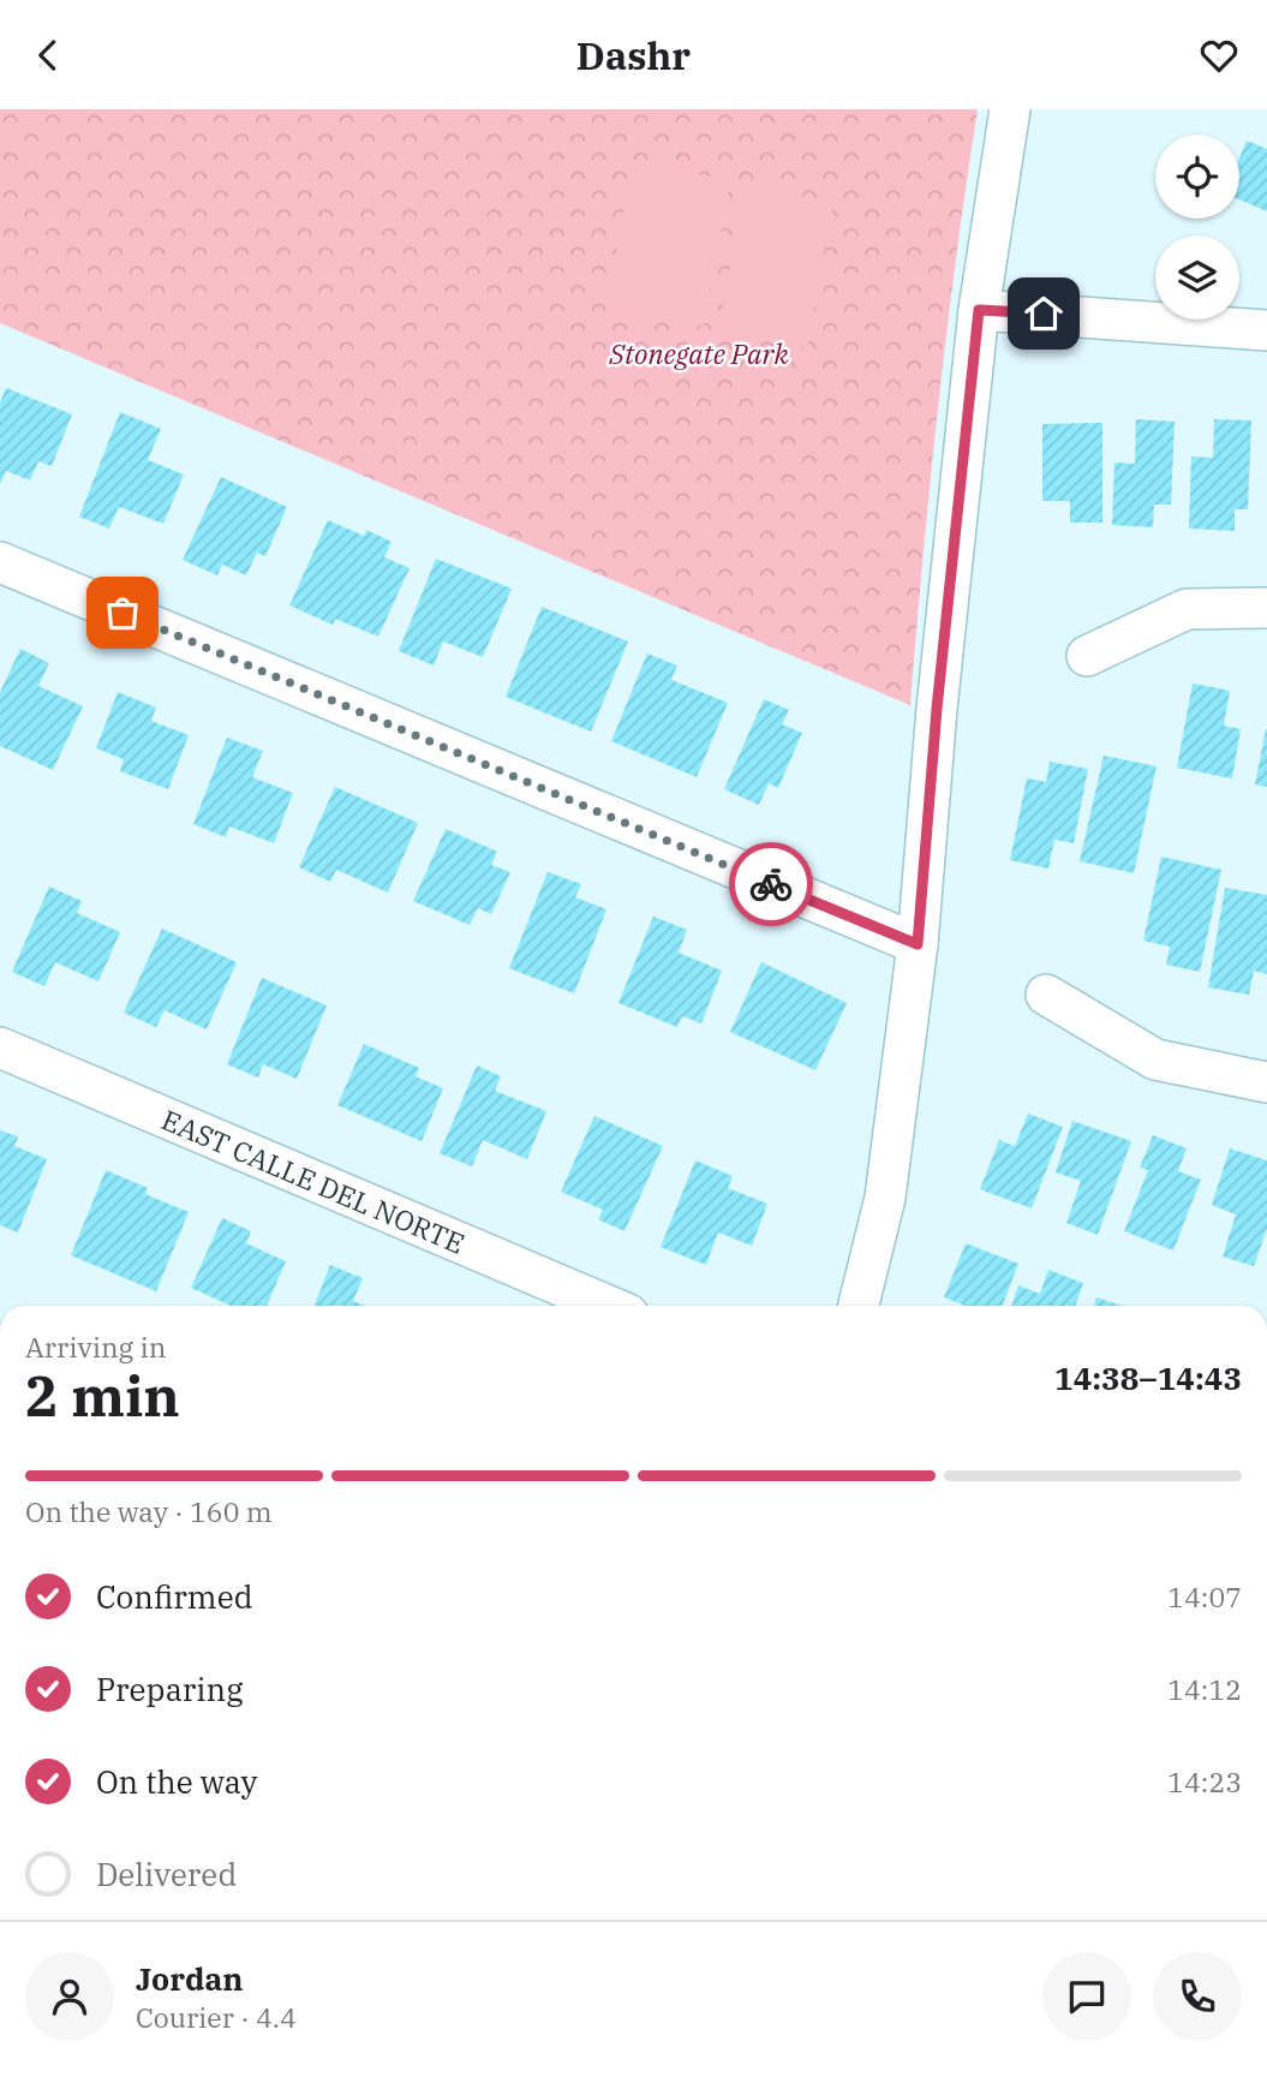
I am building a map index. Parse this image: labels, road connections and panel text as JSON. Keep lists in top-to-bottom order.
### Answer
{
  "streets": {
    "street": ["EAST CALLE DEL NORTE"]
  },
  "parks": ["Stonegate Park"],
  "page": {
    "header": "Dashr",
    "heading": ["2 min", "Arriving in", "14:38–14:43"],
    "panel": ["Jordan", "Courier · 4.4"],
    "bar": "On the way · 160 m",
    "list": [
      ["Confirmed", "14:07"],
      ["Preparing", "14:12"],
      ["On the way", "14:23"],
      "Delivered"
    ]
  }
}
